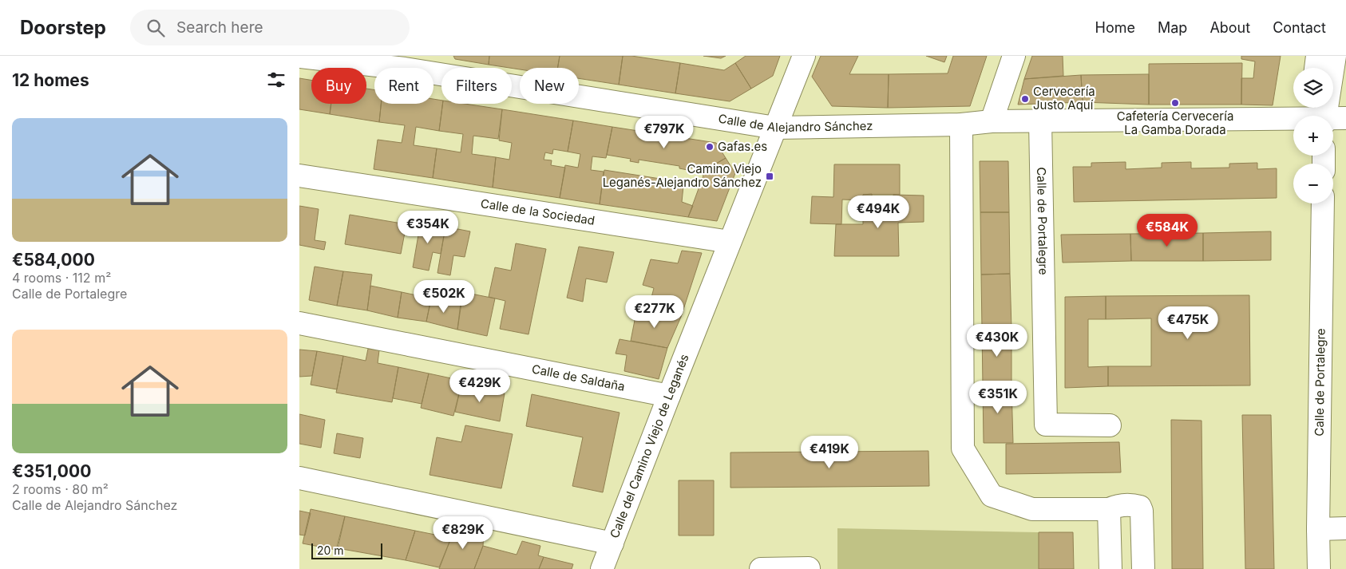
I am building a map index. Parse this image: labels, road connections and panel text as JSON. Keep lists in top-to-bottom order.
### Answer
{
  "streets": {
    "street": [
      "Calle de Alejandro Sánchez",
      "Calle de la Sociedad",
      "Calle de Portalegre",
      "Calle de Saldaña",
      "Calle del Camino Viejo de Leganés"
    ]
  },
  "crossings": [
    ["Calle de Alejandro Sánchez", "Calle de Portalegre"],
    ["Calle de Alejandro Sánchez", "Calle del Camino Viejo de Leganés"],
    ["Calle de la Sociedad", "Calle del Camino Viejo de Leganés"],
    ["Calle de Saldaña", "Calle del Camino Viejo de Leganés"]
  ],
  "places": {
    "other": ["Cervecería Justo Aquí", "Cafetería Cervecería La Gamba Dorada", "Gafas.es"],
    "transit": ["Camino Viejo Leganés-Alejandro Sánchez"]
  },
  "scale_bar": "20 m",
  "page": {
    "header": "Doorstep",
    "search": "Search here",
    "nav": [
      "Home",
      "Map",
      "About",
      "Contact"
    ],
    "heading": "12 homes",
    "map_buttons": ["+", "−"],
    "chip": [
      "Buy",
      "Rent",
      "Filters",
      "New"
    ],
    "list": [
      {
        "name": "€584,000",
        "note": "4 rooms · 112 m² · Calle de Portalegre"
      },
      {
        "name": "€351,000",
        "note": "2 rooms · 80 m² · Calle de Alejandro Sánchez"
      }
    ],
    "price": [
      "€797K",
      "€494K",
      "€354K",
      "€584K",
      "€502K",
      "€277K",
      "€475K",
      "€430K",
      "€429K",
      "€351K",
      "€419K",
      "€829K"
    ],
    "scale": "20 m"
  }
}
